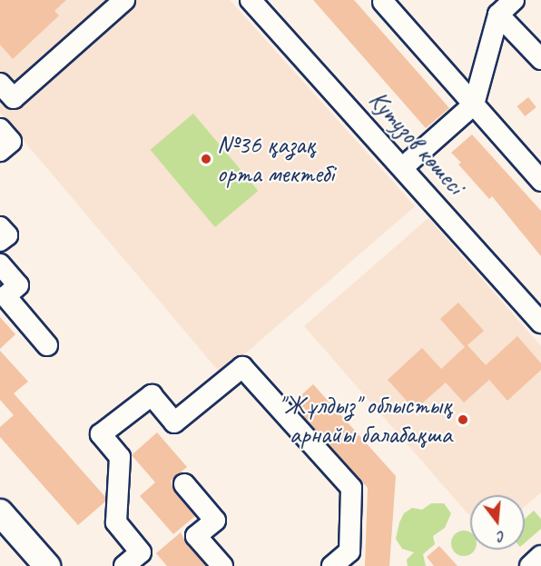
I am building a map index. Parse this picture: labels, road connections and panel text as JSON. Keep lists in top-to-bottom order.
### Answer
{
  "streets": {
    "street": ["Кутузов көшесі"]
  },
  "places": ["№36 қазақ орта мектебі", "\"Жұлдыз\" облыстық арнайы балабақша"],
  "north": "bottom"
}
